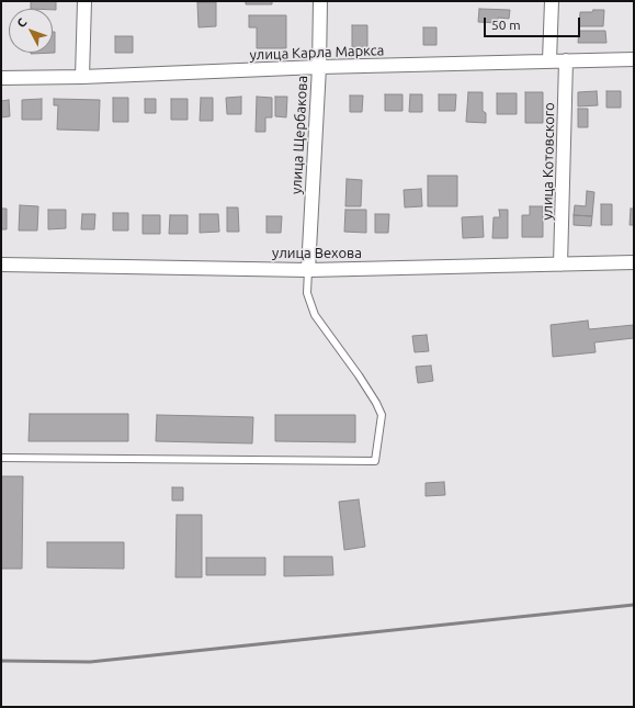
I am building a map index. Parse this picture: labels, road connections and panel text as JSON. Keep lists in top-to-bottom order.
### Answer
{
  "streets": {
    "street": [
      "улица Карла Маркса",
      "улица Щербакова",
      "улица Котовского",
      "улица Вехова"
    ]
  },
  "crossings": [
    ["улица Карла Маркса", "улица Щербакова"],
    ["улица Карла Маркса", "улица Котовского"],
    ["улица Щербакова", "улица Вехова"],
    ["улица Котовского", "улица Вехова"]
  ],
  "scale_bar": "50 m",
  "north": "top left"
}
